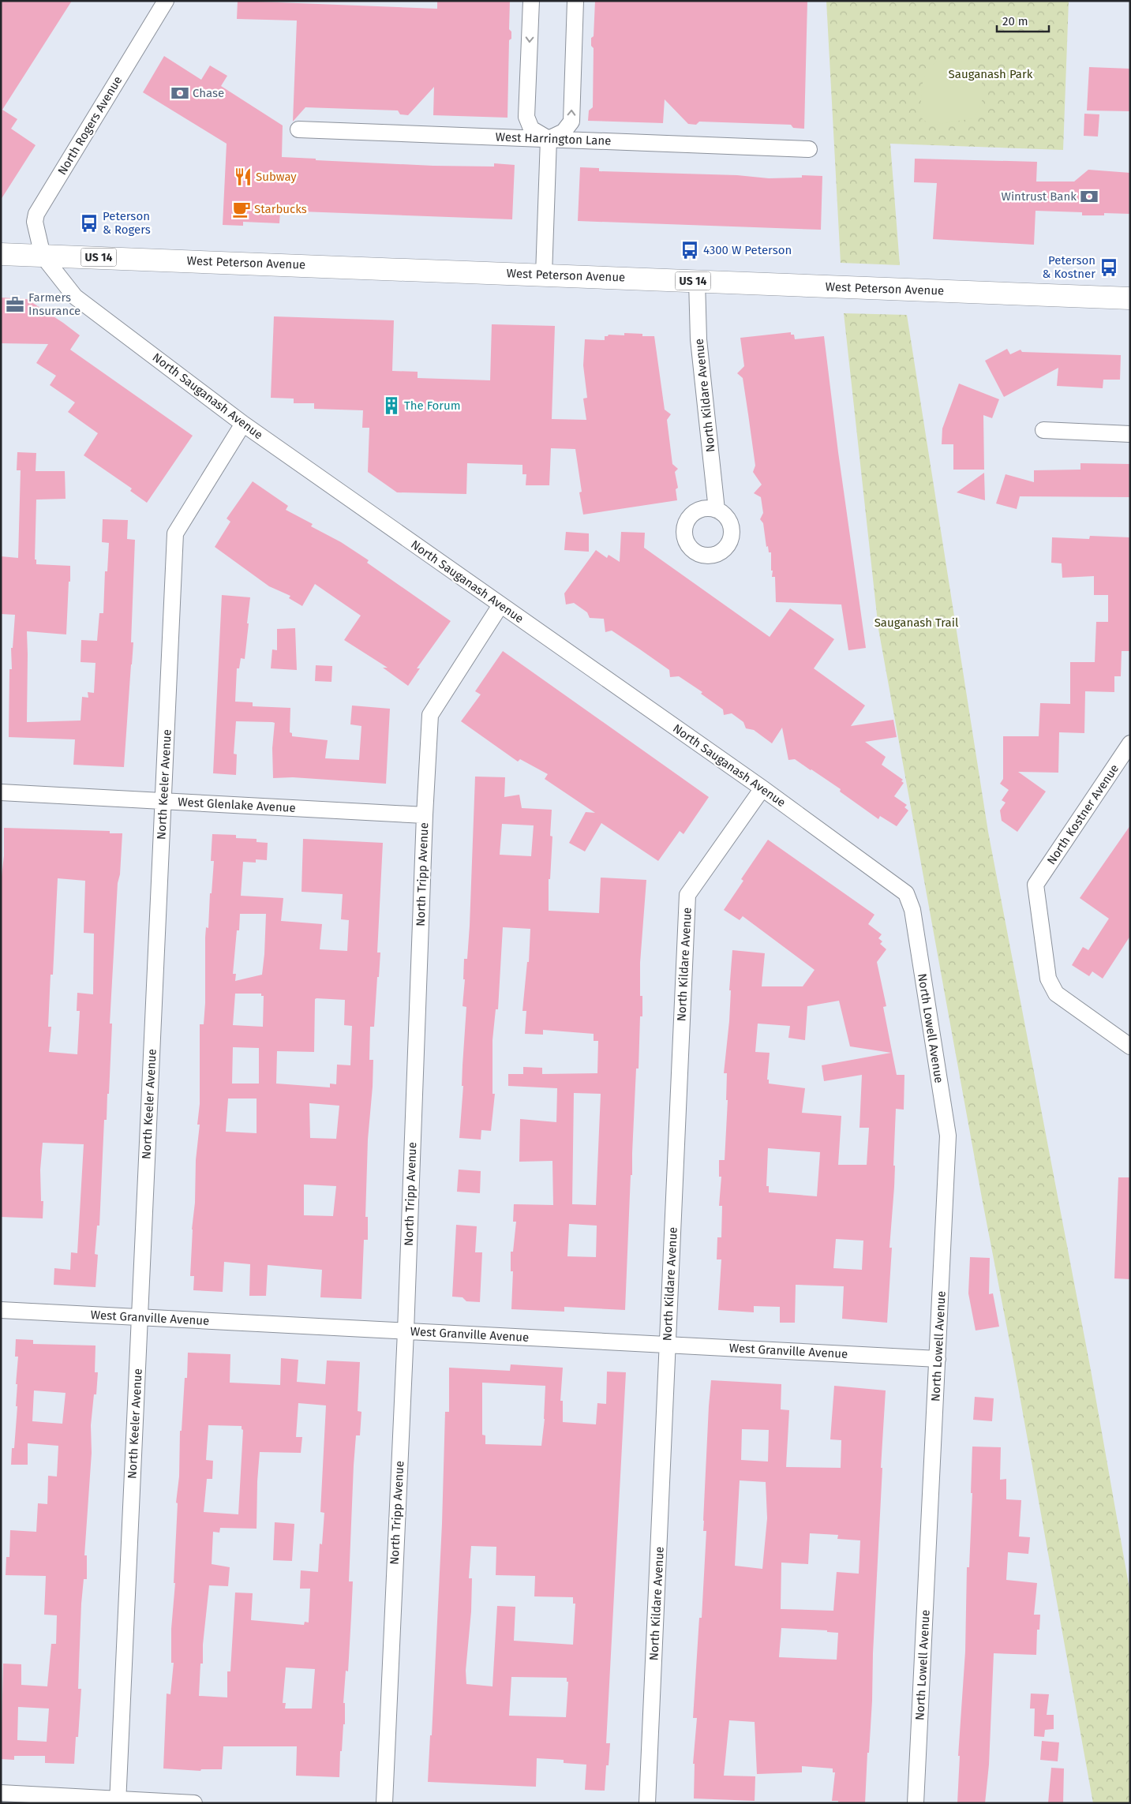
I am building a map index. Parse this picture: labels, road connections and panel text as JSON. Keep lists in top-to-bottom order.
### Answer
{
  "streets": {
    "main road": ["US 14", "West Peterson Avenue"],
    "street": [
      "North Rogers Avenue",
      "West Harrington Lane",
      "North Kildare Avenue",
      "North Sauganash Avenue",
      "North Keeler Avenue",
      "West Glenlake Avenue",
      "North Kostner Avenue",
      "North Tripp Avenue",
      "North Lowell Avenue",
      "West Granville Avenue"
    ]
  },
  "crossings": [
    ["North Rogers Avenue", "West Peterson Avenue"],
    ["North Rogers Avenue", "North Sauganash Avenue"],
    ["West Peterson Avenue", "North Kildare Avenue"],
    ["West Peterson Avenue", "North Sauganash Avenue"],
    ["North Kildare Avenue", "North Sauganash Avenue"],
    ["North Kildare Avenue", "West Granville Avenue"],
    ["North Sauganash Avenue", "North Keeler Avenue"],
    ["North Sauganash Avenue", "North Tripp Avenue"],
    ["North Sauganash Avenue", "North Lowell Avenue"],
    ["North Keeler Avenue", "West Glenlake Avenue"],
    ["North Keeler Avenue", "West Granville Avenue"],
    ["West Glenlake Avenue", "North Tripp Avenue"],
    ["North Tripp Avenue", "West Granville Avenue"],
    ["North Lowell Avenue", "West Granville Avenue"]
  ],
  "parks": ["Sauganash Park", "Sauganash Trail"],
  "places": {
    "bank": ["Chase", "Wintrust Bank"],
    "restaurant": ["Subway"],
    "cafe": ["Starbucks"],
    "bus stop": ["Peterson & Rogers", "4300 W Peterson", "Peterson & Kostner"],
    "office": ["Farmers Insurance"],
    "building": ["The Forum"]
  },
  "scale_bar": "20 m"
}
